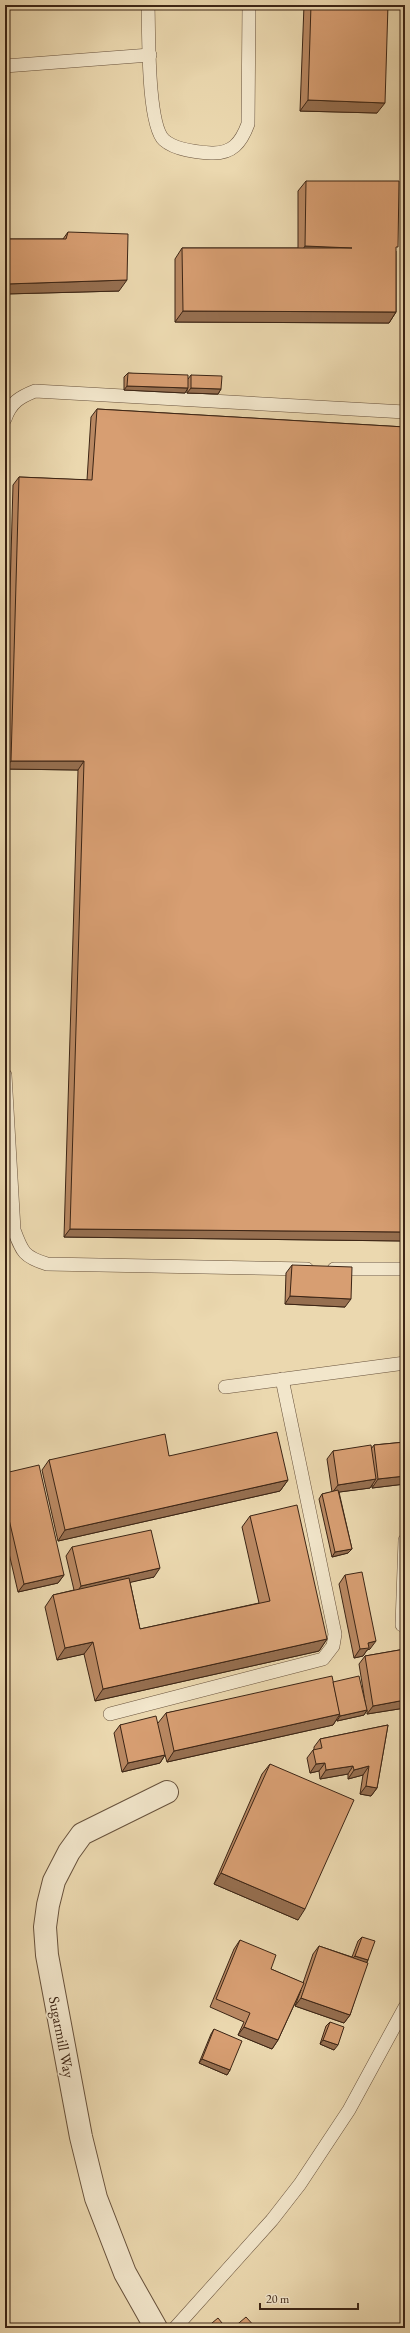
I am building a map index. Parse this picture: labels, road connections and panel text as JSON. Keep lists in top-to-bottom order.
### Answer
{
  "streets": {
    "street": ["Sugarmill Way"]
  },
  "scale_bar": "20 m"
}
